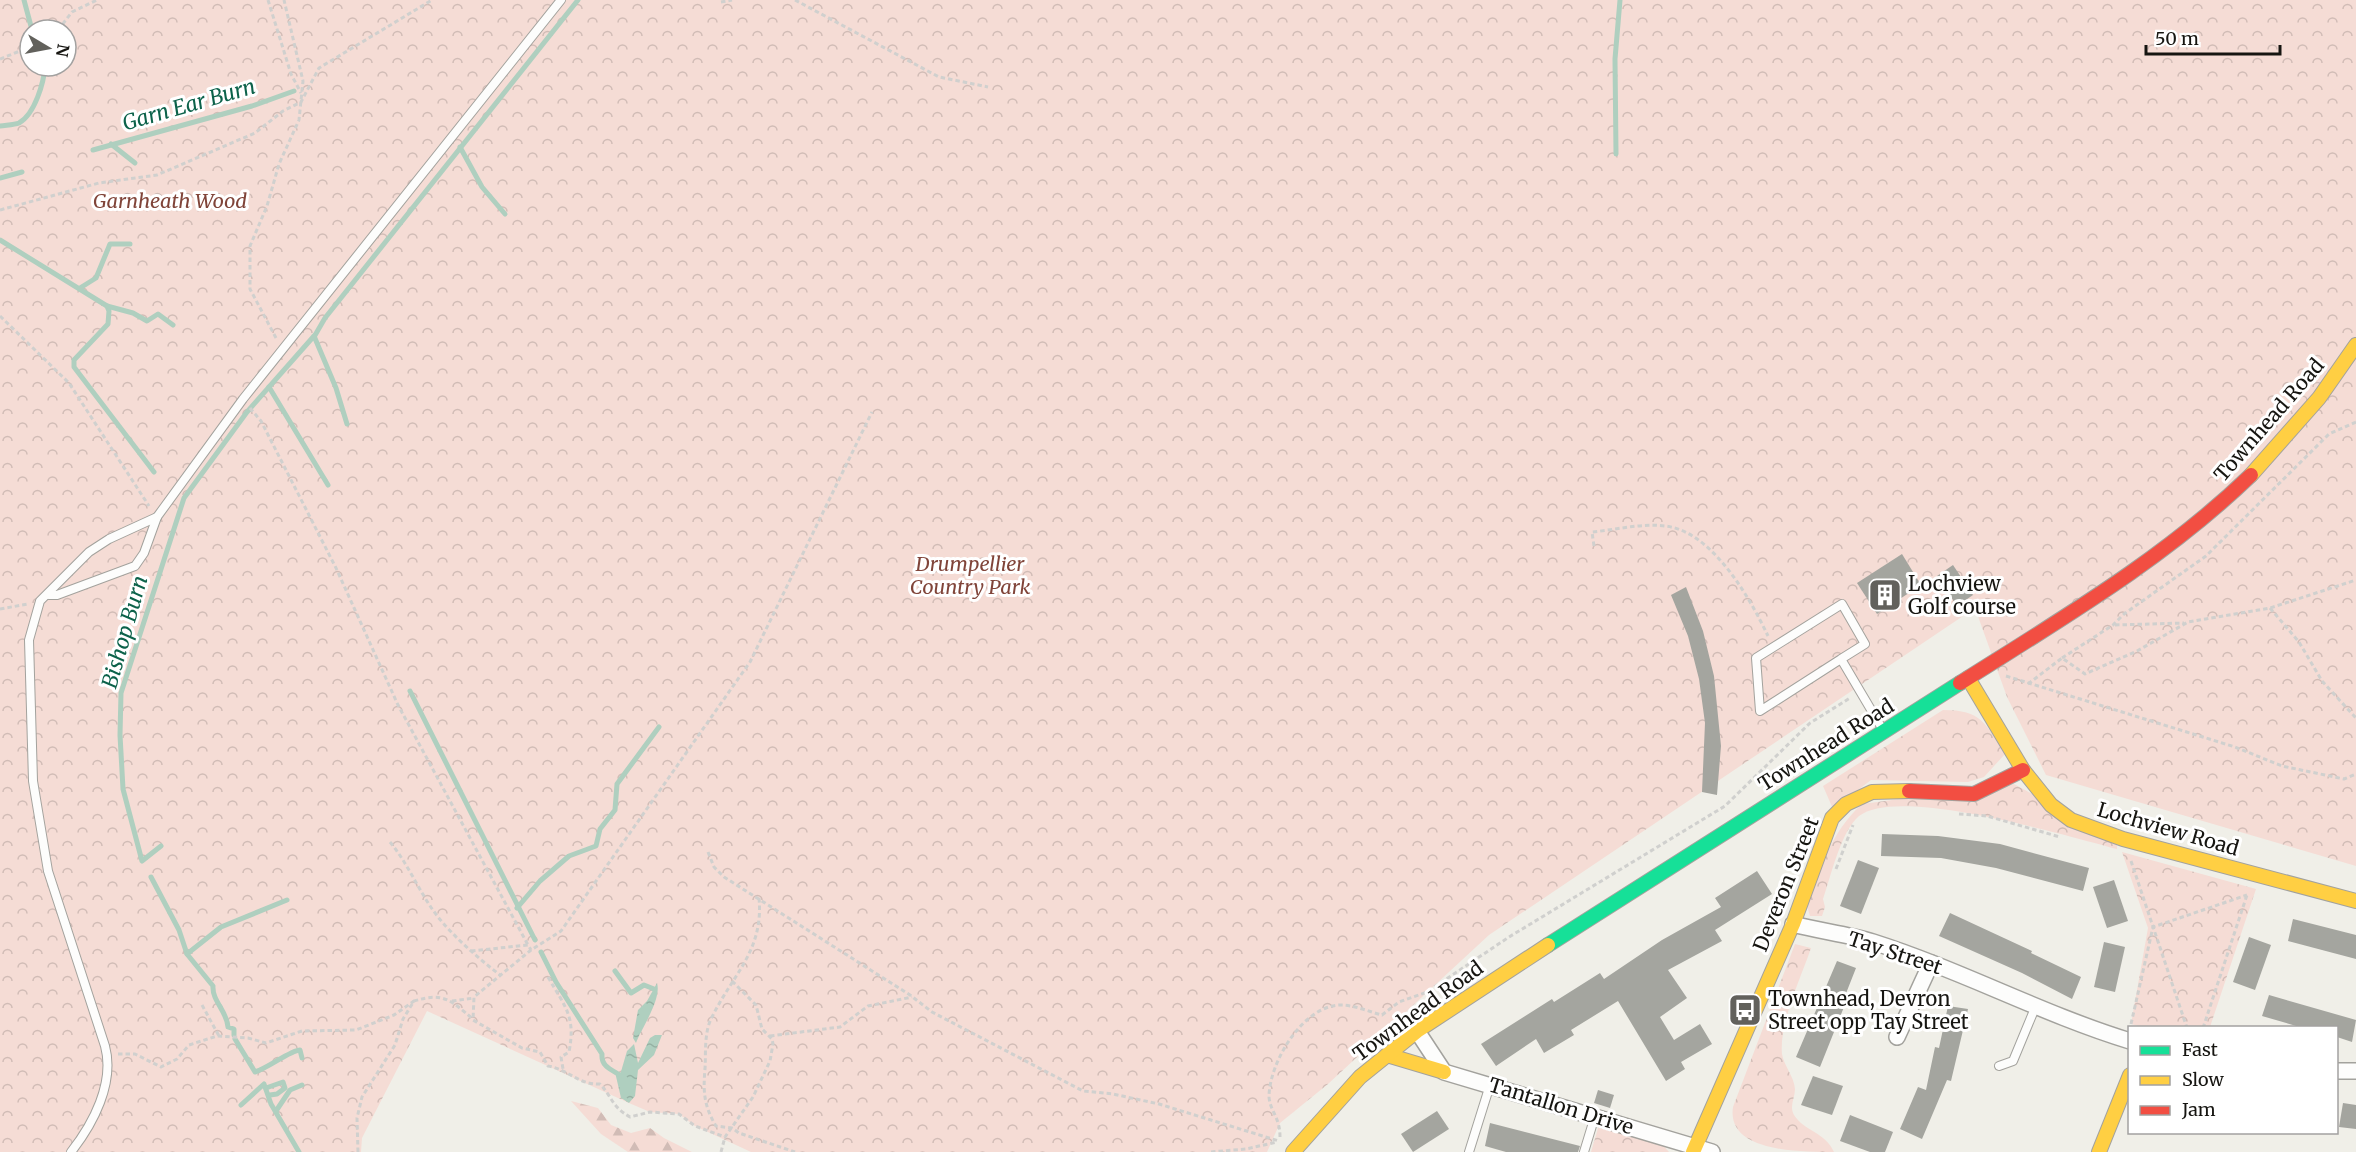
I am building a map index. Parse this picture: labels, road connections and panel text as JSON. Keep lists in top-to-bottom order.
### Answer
{
  "streets": {
    "street": [
      "Townhead Road",
      "Lochview Road",
      "Deveron Street",
      "Tay Street",
      "Tantallon Drive"
    ]
  },
  "crossings": [
    ["Townhead Road", "Lochview Road"],
    ["Townhead Road", "Tantallon Drive"],
    ["Lochview Road", "Deveron Street"],
    ["Deveron Street", "Tay Street"],
    ["Deveron Street", "Tantallon Drive"]
  ],
  "water": ["Garn Ear Burn", "Bishop Burn"],
  "parks": ["Garnheath Wood", "Drumpellier Country Park"],
  "places": {
    "building": ["Lochview Golf course"],
    "bus stop": ["Townhead, Devron Street opp Tay Street"]
  },
  "legend": ["Fast", "Slow", "Jam"],
  "scale_bar": "50 m",
  "north": "right"
}
